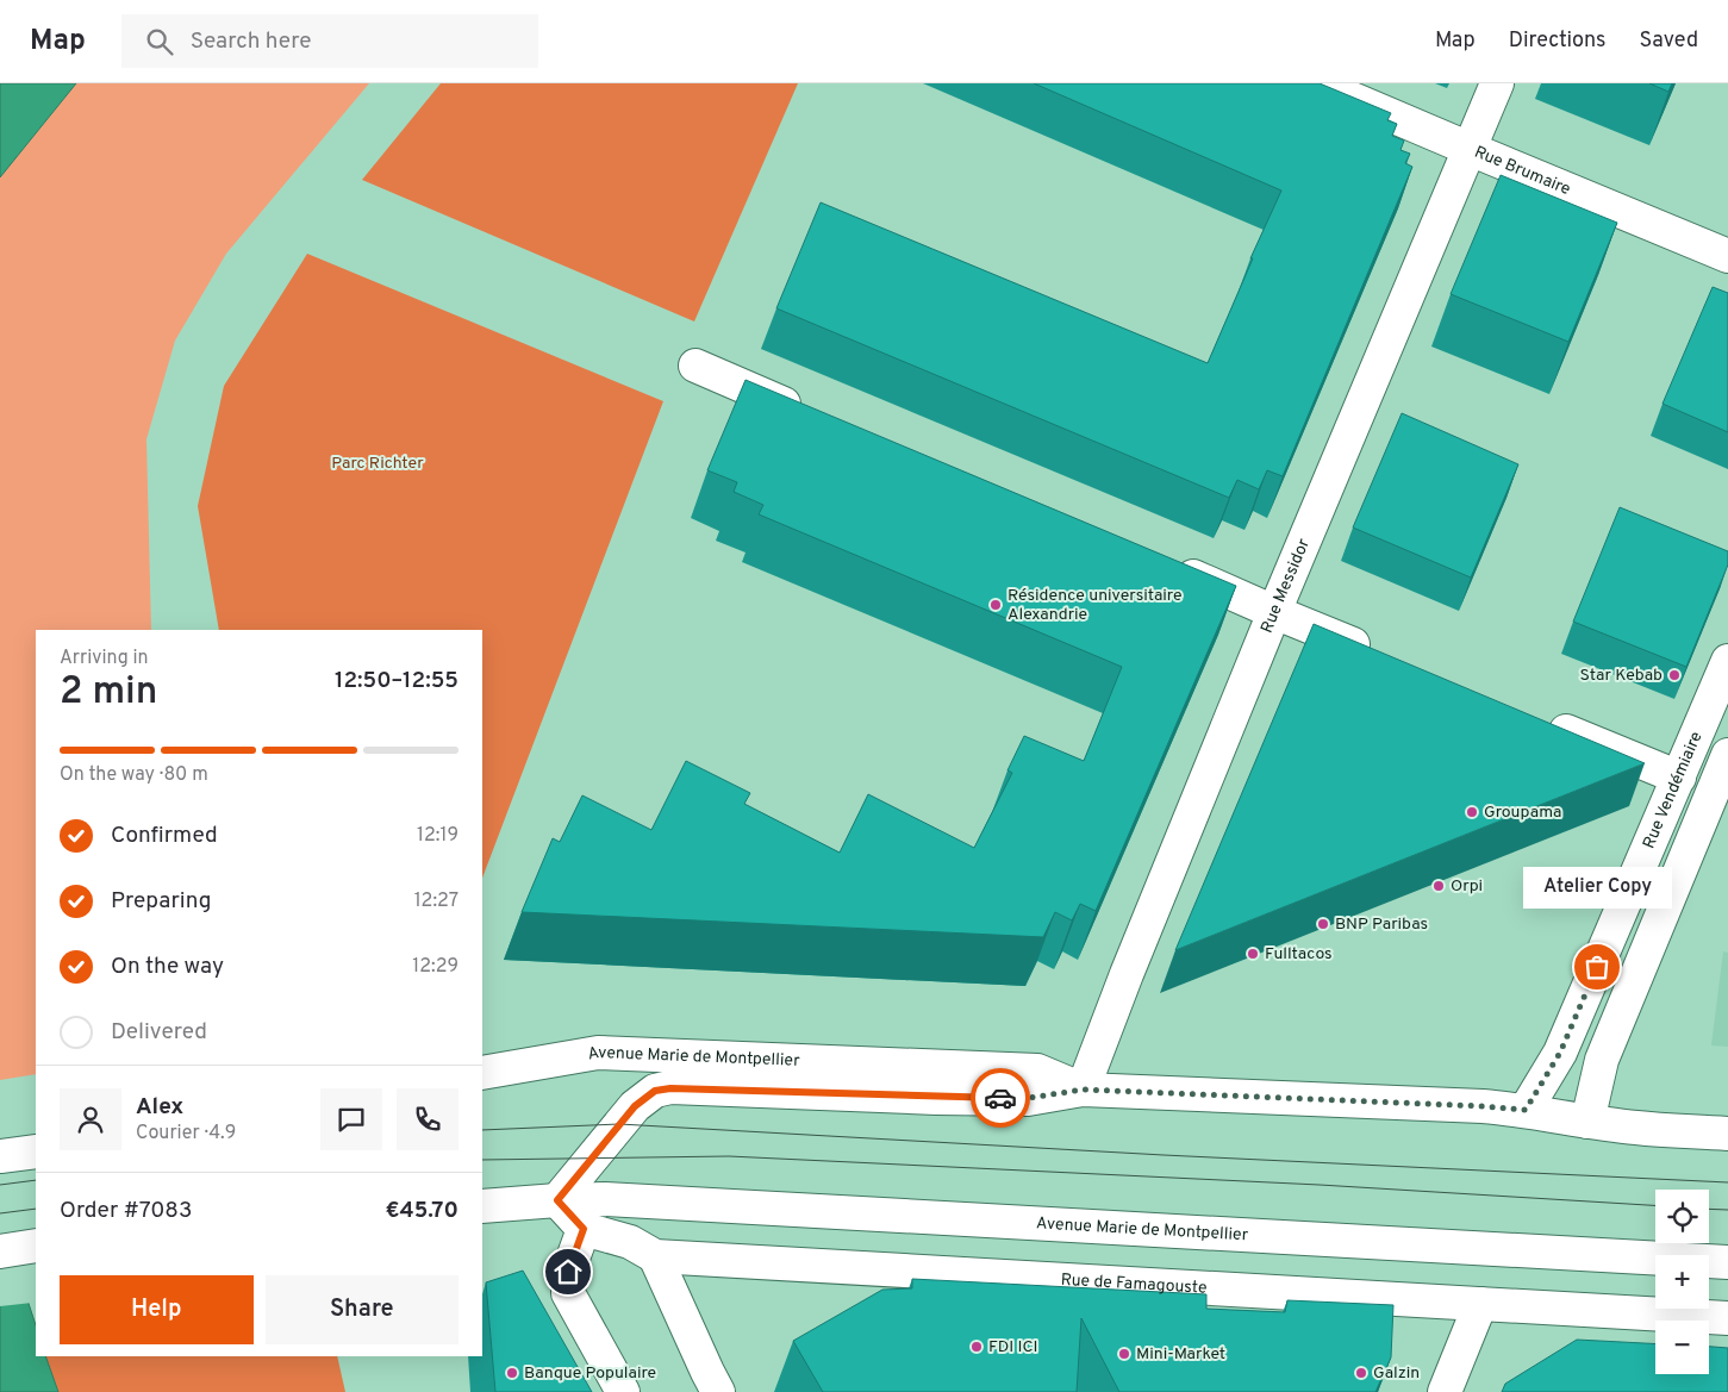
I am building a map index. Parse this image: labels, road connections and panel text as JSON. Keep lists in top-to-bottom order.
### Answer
{
  "streets": {
    "street": [
      "Rue Brumaire",
      "Rue Messidor",
      "Rue Vendémiaire",
      "Avenue Marie de Montpellier",
      "Rue de Famagouste"
    ]
  },
  "crossings": [
    ["Rue Brumaire", "Rue Messidor"],
    ["Rue Messidor", "Avenue Marie de Montpellier"],
    ["Rue Vendémiaire", "Avenue Marie de Montpellier"]
  ],
  "parks": ["Parc Richter"],
  "places": [
    "Résidence universitaire Alexandrie",
    "Star Kebab",
    "Groupama",
    "Orpi",
    "BNP Paribas",
    "Fulltacos",
    "Atelier Copy",
    "FDI ICI",
    "Mini-Market",
    "Banque Populaire",
    "Galzin"
  ],
  "page": {
    "header": "Map",
    "search": "Search here",
    "nav": ["Map", "Directions", "Saved"],
    "heading": ["2 min", "Arriving in", "12:50–12:55"],
    "panel": [
      "Alex",
      "Courier · 4.9",
      "Order #7083",
      "€45.70"
    ],
    "bar": "On the way · 80 m",
    "list": [
      ["Confirmed", "12:19"],
      ["Preparing", "12:27"],
      ["On the way", "12:29"],
      "Delivered"
    ],
    "bubble": "Atelier Copy",
    "map_buttons": ["+", "−"],
    "buttons": ["Help", "Share"]
  }
}
